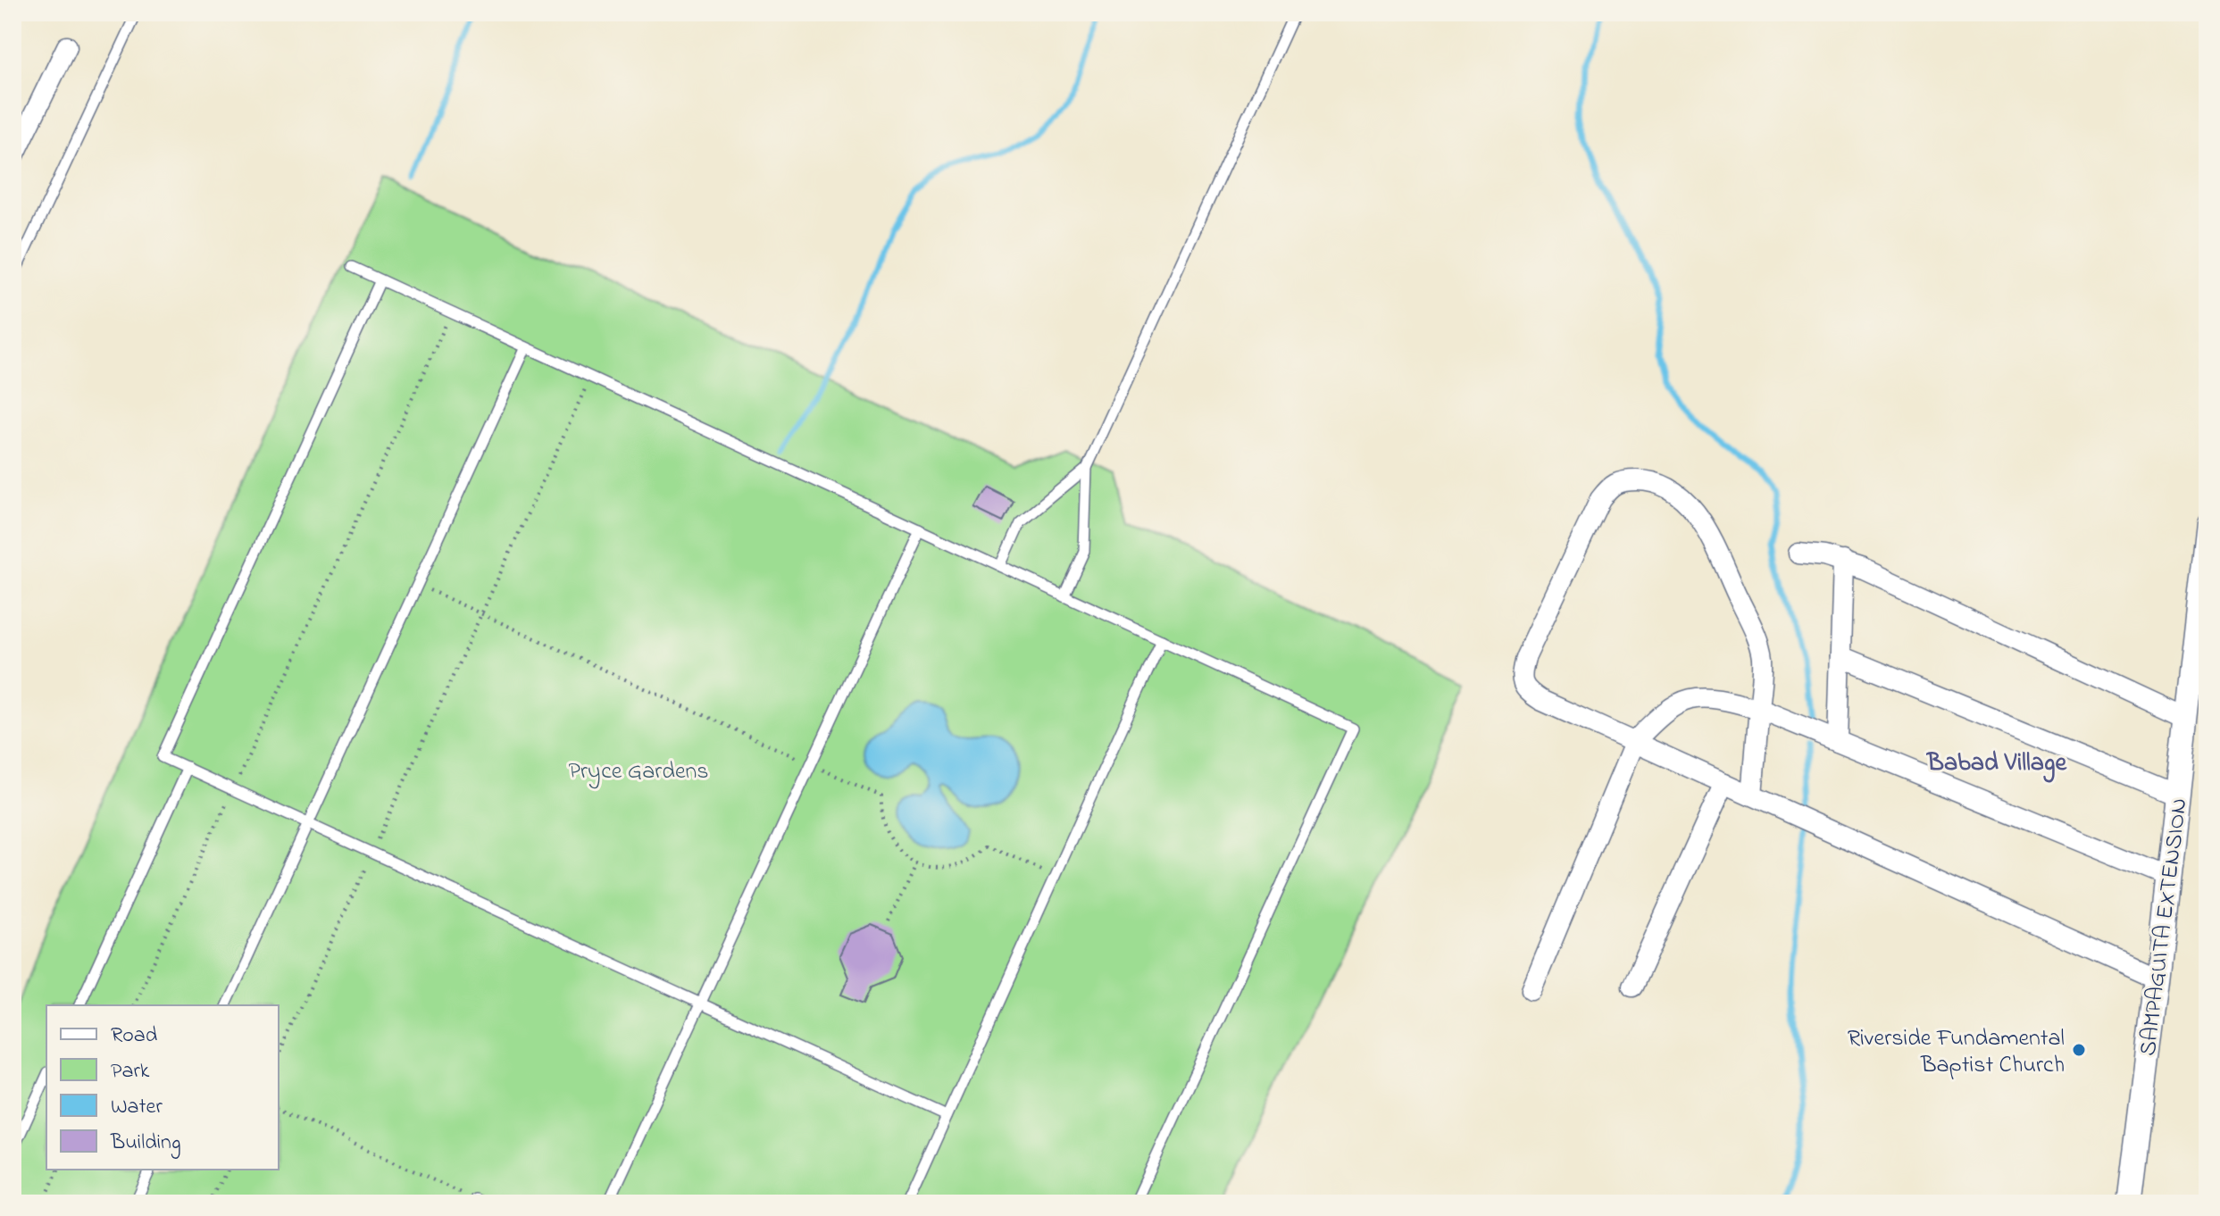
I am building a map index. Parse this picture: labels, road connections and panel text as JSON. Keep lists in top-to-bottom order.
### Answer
{
  "streets": {
    "street": ["SAMPAGUITA EXTENSION"]
  },
  "districts": ["Babad Village"],
  "parks": ["Pryce Gardens"],
  "places": ["Riverside Fundamental Baptist Church"],
  "legend": [
    "Road",
    "Park",
    "Water",
    "Building"
  ]
}
